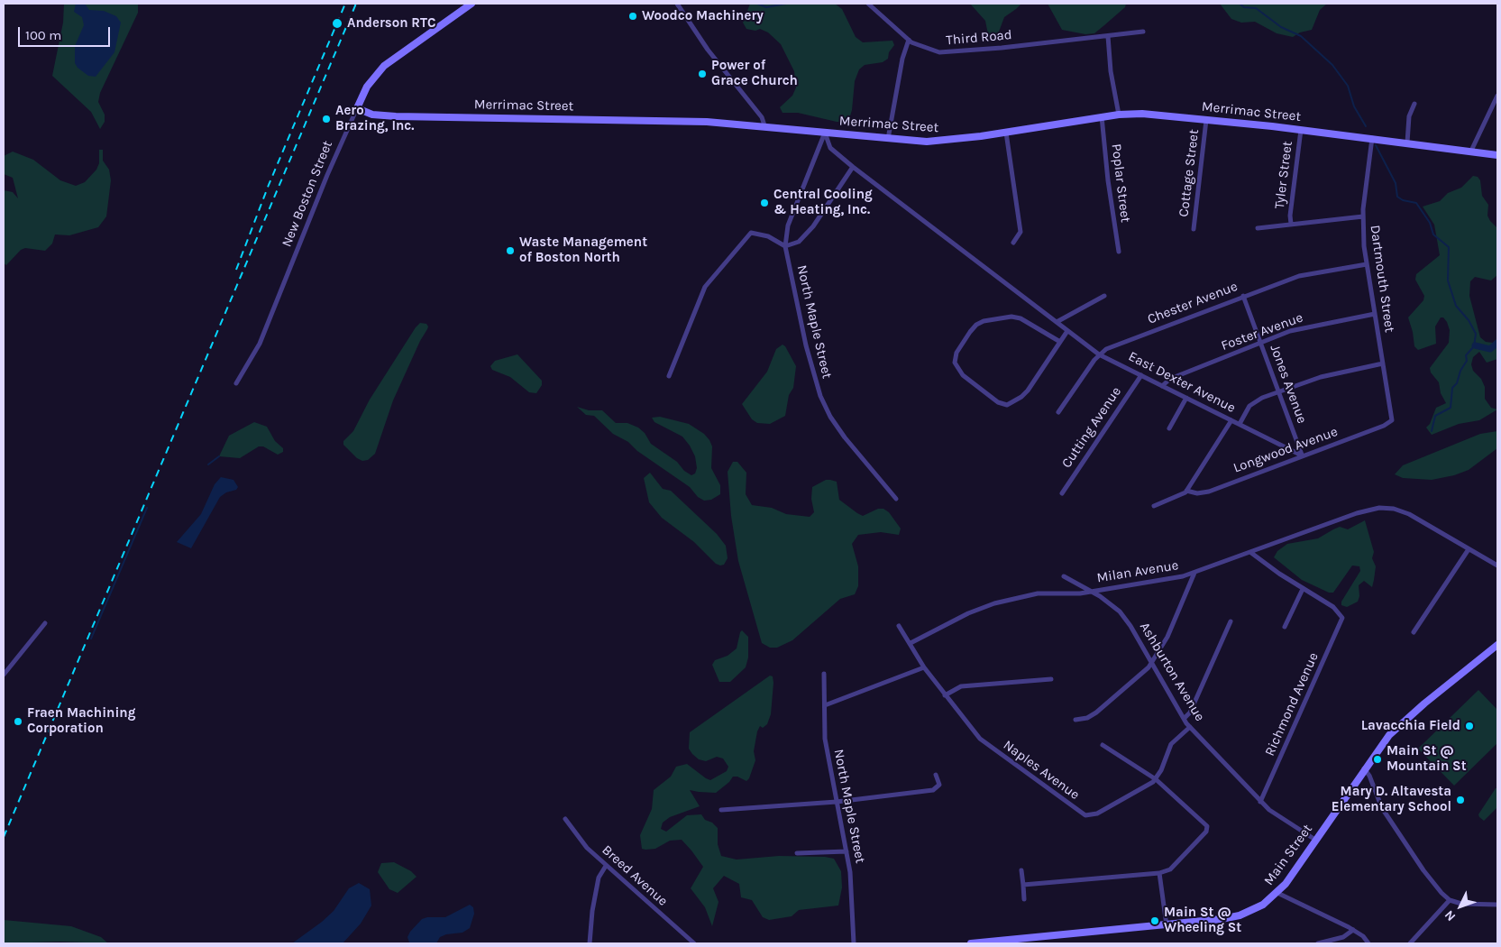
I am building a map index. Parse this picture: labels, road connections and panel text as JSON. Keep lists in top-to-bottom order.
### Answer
{
  "streets": {
    "main road": ["Merrimac Street", "New Boston Street", "Main Street"],
    "street": [
      "Third Road",
      "Cottage Street",
      "Tyler Street",
      "Poplar Street",
      "Dartmouth Street",
      "Chester Avenue",
      "North Maple Street",
      "Foster Avenue",
      "East Dexter Avenue",
      "Jones Avenue",
      "Cutting Avenue",
      "Longwood Avenue",
      "Milan Avenue",
      "Ashburton Avenue",
      "Richmond Avenue",
      "Naples Avenue",
      "Breed Avenue"
    ]
  },
  "crossings": [
    ["Merrimac Street", "Cottage Street"],
    ["Merrimac Street", "Tyler Street"],
    ["Merrimac Street", "Poplar Street"],
    ["Merrimac Street", "New Boston Street"],
    ["Merrimac Street", "Dartmouth Street"],
    ["Merrimac Street", "North Maple Street"],
    ["Dartmouth Street", "Chester Avenue"],
    ["Dartmouth Street", "Foster Avenue"],
    ["Dartmouth Street", "Longwood Avenue"],
    ["Chester Avenue", "East Dexter Avenue"],
    ["Chester Avenue", "Jones Avenue"],
    ["Foster Avenue", "East Dexter Avenue"],
    ["Foster Avenue", "Jones Avenue"],
    ["East Dexter Avenue", "Jones Avenue"],
    ["East Dexter Avenue", "Cutting Avenue"],
    ["East Dexter Avenue", "Longwood Avenue"],
    ["Jones Avenue", "Longwood Avenue"],
    ["Milan Avenue", "Ashburton Avenue"],
    ["Milan Avenue", "Naples Avenue"],
    ["Ashburton Avenue", "Richmond Avenue"],
    ["Ashburton Avenue", "Main Street"]
  ],
  "places": [
    "Woodco Machinery",
    "Anderson RTC",
    "Power of Grace Church",
    "Aero Brazing, Inc.",
    "Central Cooling & Heating, Inc.",
    "Waste Management of Boston North",
    "Fraen Machining Corporation",
    "Lavacchia Field",
    "Main St @ Mountain St",
    "Mary D. Altavesta Elementary School",
    "Main St @ Wheeling St"
  ],
  "scale_bar": "100 m",
  "north": "bottom left"
}
